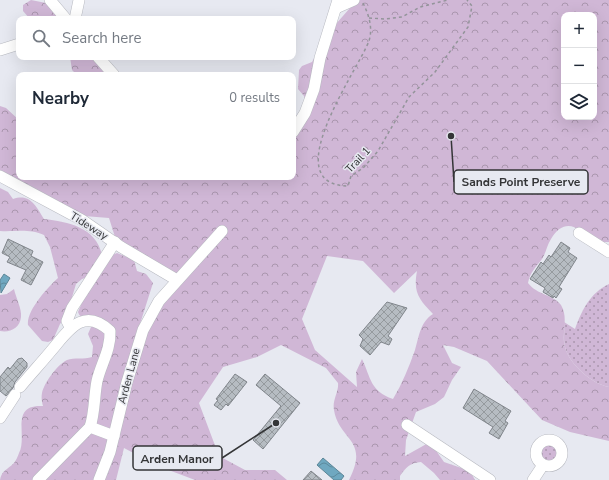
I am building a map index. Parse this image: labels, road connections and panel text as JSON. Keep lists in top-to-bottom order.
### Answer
{
  "streets": {
    "street": ["Tideway", "Arden Lane"],
    "path": ["Trail 1"]
  },
  "crossings": [
    ["Tideway", "Arden Lane"]
  ],
  "places": ["Sands Point Preserve", "Arden Manor"],
  "page": {
    "map_buttons": ["+", "−"],
    "search": "Search here",
    "heading": ["Nearby", "0 results"]
  }
}
